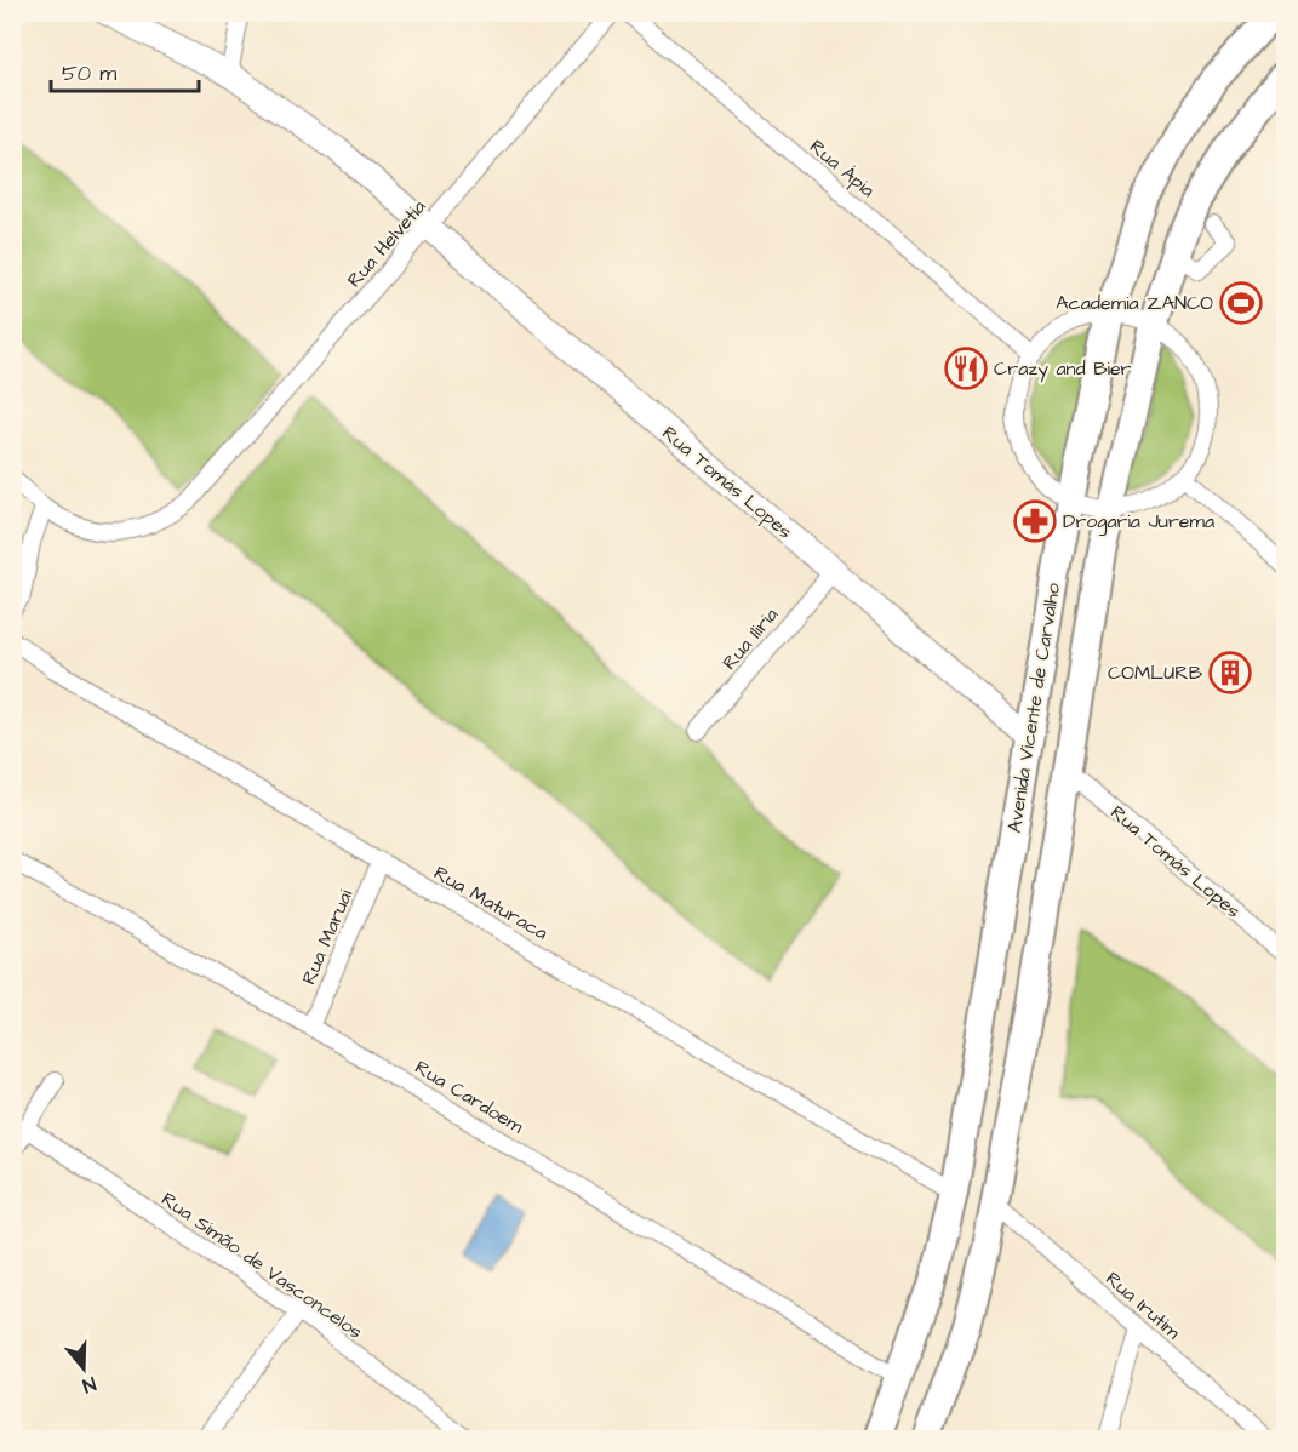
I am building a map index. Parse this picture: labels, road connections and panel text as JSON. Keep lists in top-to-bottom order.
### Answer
{
  "streets": {
    "main road": ["Avenida Vicente de Carvalho"],
    "street": [
      "Rua Ápia",
      "Rua Helvetia",
      "Rua Tomás Lopes",
      "Rua Iliria",
      "Rua Maturaca",
      "Rua Maruai",
      "Rua Cardoem",
      "Rua Simão de Vasconcelos",
      "Rua Irutim"
    ]
  },
  "crossings": [
    ["Rua Helvetia", "Rua Tomás Lopes"],
    ["Rua Tomás Lopes", "Rua Iliria"],
    ["Rua Tomás Lopes", "Avenida Vicente de Carvalho"],
    ["Avenida Vicente de Carvalho", "Rua Maturaca"],
    ["Avenida Vicente de Carvalho", "Rua Cardoem"],
    ["Avenida Vicente de Carvalho", "Rua Irutim"],
    ["Rua Maturaca", "Rua Maruai"],
    ["Rua Maruai", "Rua Cardoem"]
  ],
  "places": {
    "sports": ["Academia ZANCO"],
    "restaurant": ["Crazy and Bier"],
    "pharmacy": ["Drogaria Jurema"],
    "building": ["COMLURB"]
  },
  "scale_bar": "50 m",
  "north": "bottom"
}
